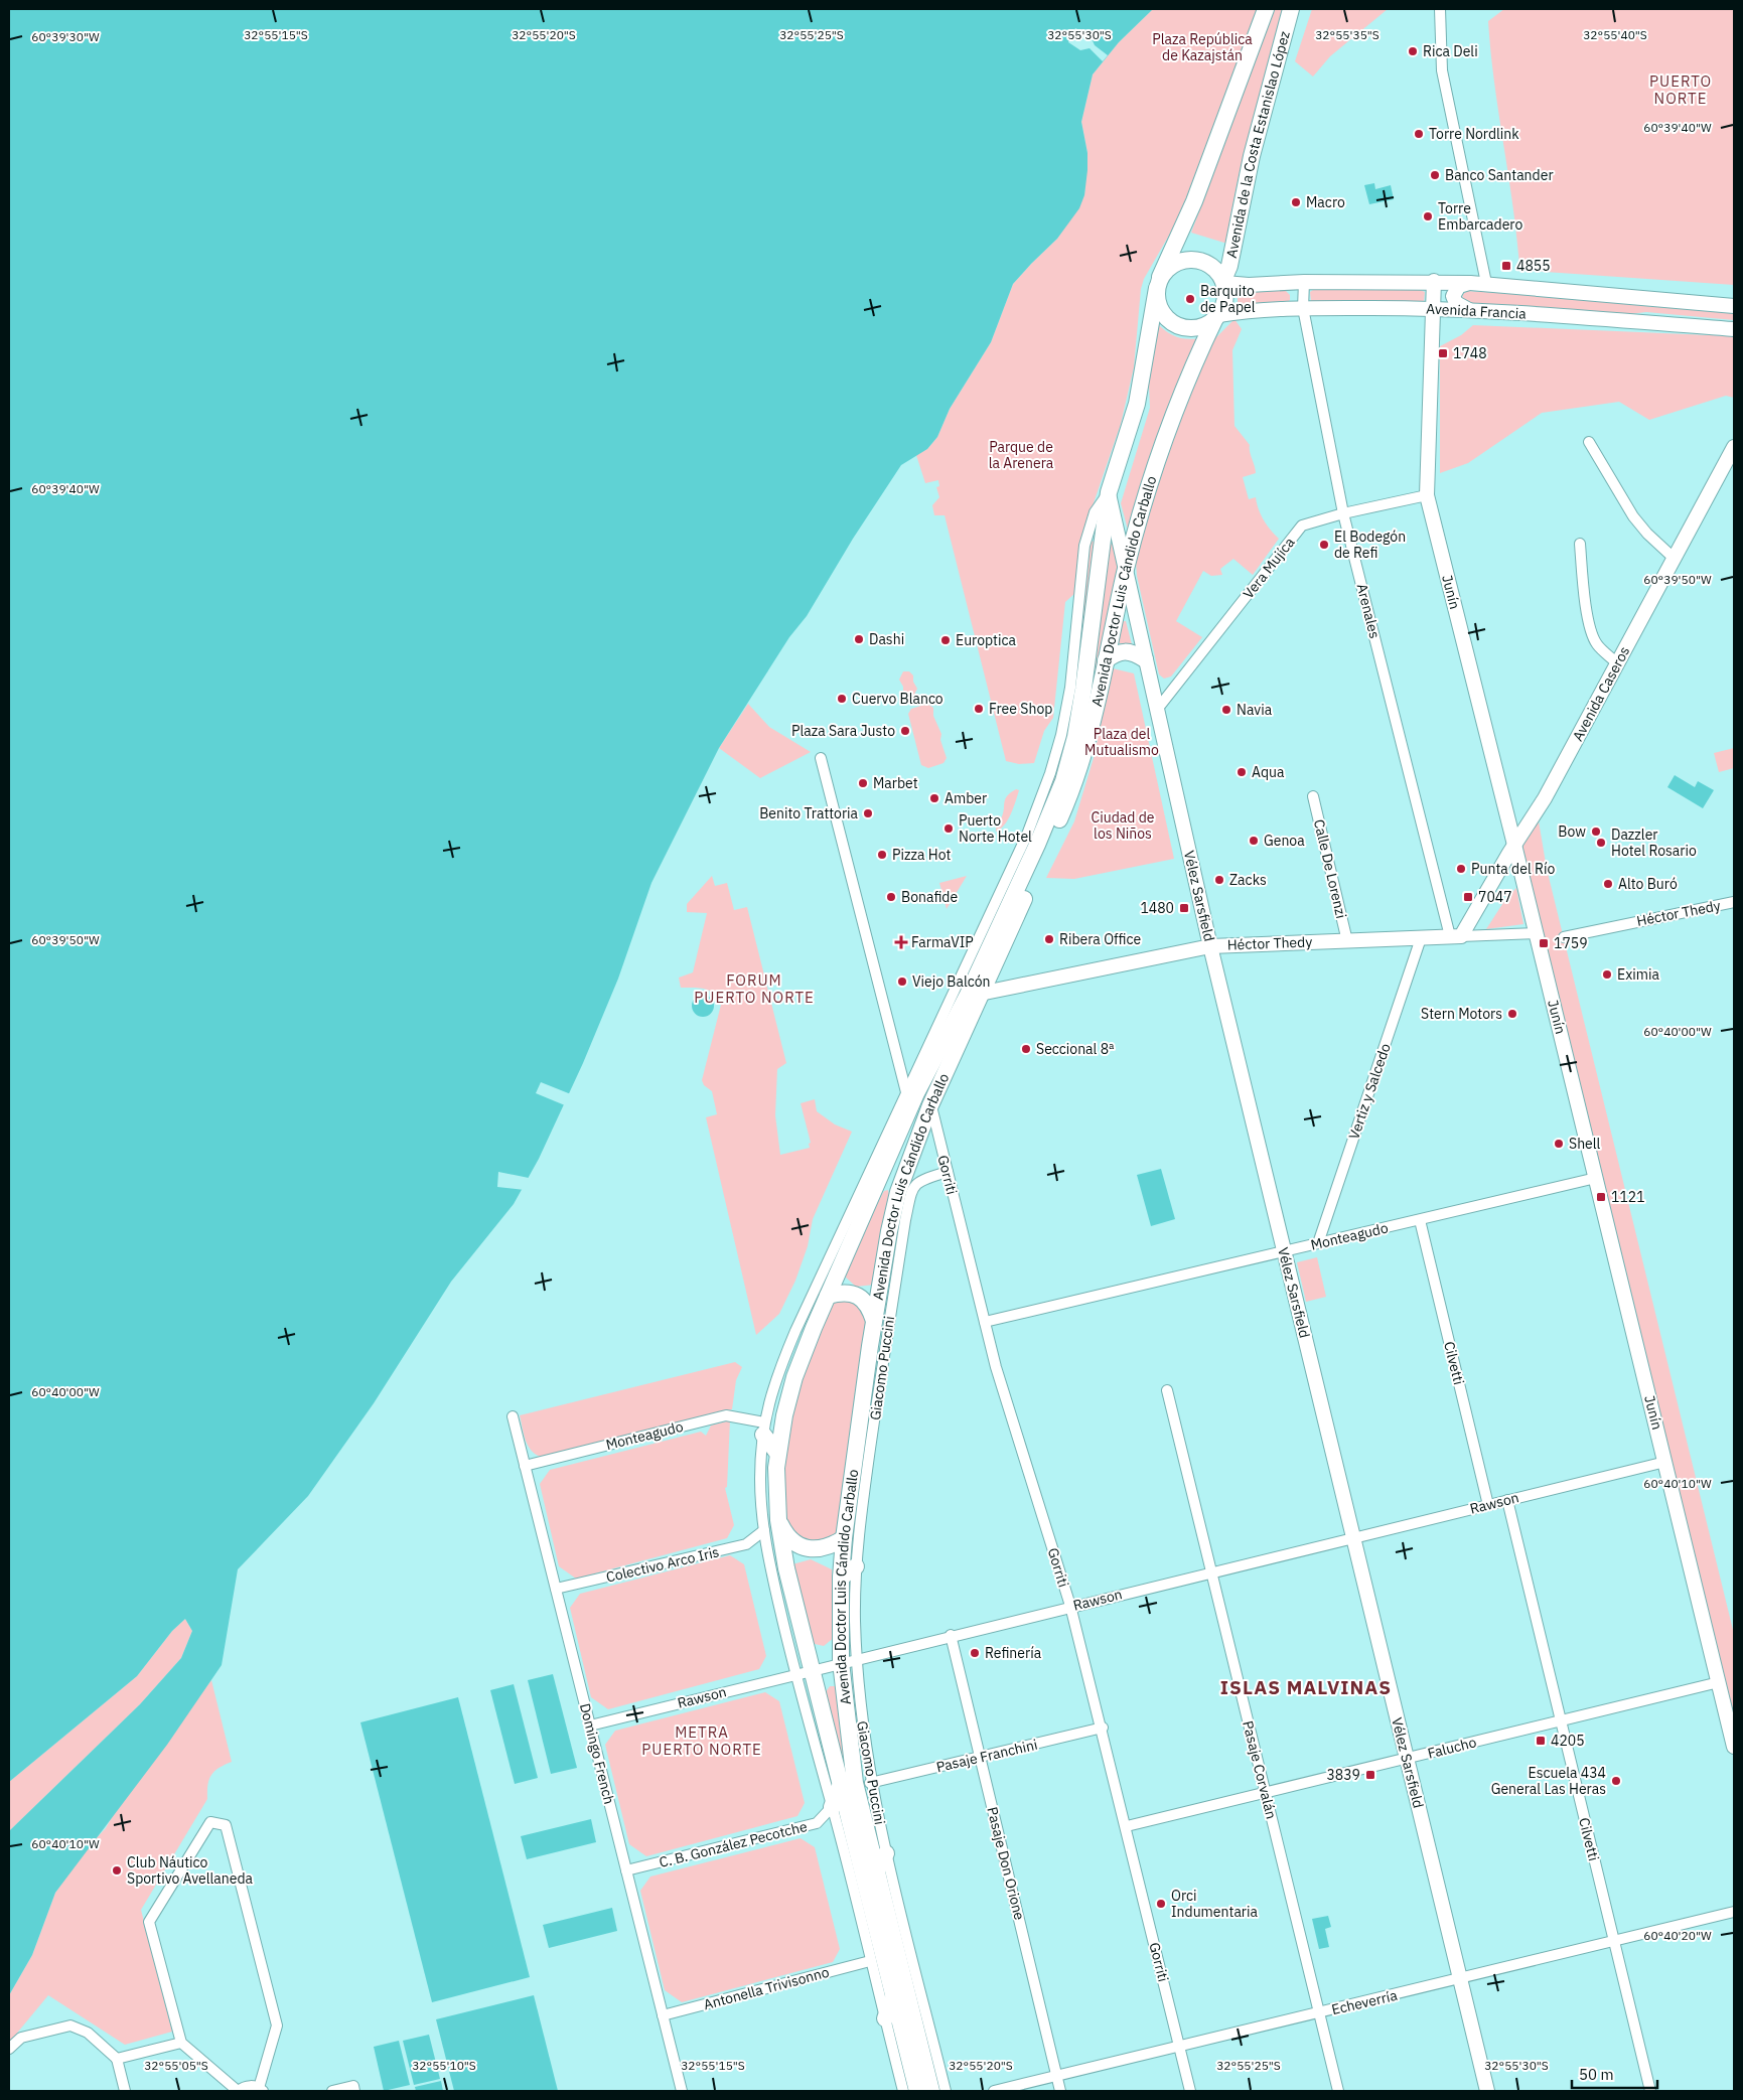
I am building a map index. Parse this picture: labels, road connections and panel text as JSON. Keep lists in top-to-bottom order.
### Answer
{
  "streets": {
    "main road": [
      "Avenida de la Costa Estanislao López",
      "Avenida Francia",
      "Avenida Doctor Luis Cándido Carballo",
      "Junín",
      "Avenida Caseros",
      "Vélez Sarsfield",
      "Héctor Thedy"
    ],
    "street": [
      "Vera Mujíca",
      "Arenales",
      "Calle De Lorenzi",
      "Vertiz y Salcedo",
      "Gorriti",
      "Monteagudo",
      "Cilvetti",
      "Giacomo Puccini",
      "Rawson",
      "Colectivo Arco Iris",
      "Falucho",
      "Domingo French",
      "Pasaje Franchini",
      "Pasaje Corvalán",
      "C. B. González Pecotche",
      "Pasaje Don Orione",
      "Antonella Trivisonno",
      "Echeverría"
    ]
  },
  "crossings": [
    ["Avenida de la Costa Estanislao López", "Avenida Francia"],
    ["Avenida de la Costa Estanislao López", "Avenida Doctor Luis Cándido Carballo"],
    ["Avenida Francia", "Avenida Doctor Luis Cándido Carballo"],
    ["Avenida Francia", "Junín"],
    ["Avenida Francia", "Arenales"],
    ["Vera Mujíca", "Junín"],
    ["Vera Mujíca", "Arenales"],
    ["Vera Mujíca", "Vélez Sarsfield"],
    ["Avenida Doctor Luis Cándido Carballo", "Vélez Sarsfield"],
    ["Avenida Doctor Luis Cándido Carballo", "Héctor Thedy"],
    ["Avenida Doctor Luis Cándido Carballo", "Gorriti"],
    ["Avenida Doctor Luis Cándido Carballo", "Monteagudo"],
    ["Avenida Doctor Luis Cándido Carballo", "Giacomo Puccini"],
    ["Avenida Doctor Luis Cándido Carballo", "Rawson"],
    ["Avenida Doctor Luis Cándido Carballo", "Colectivo Arco Iris"],
    ["Avenida Doctor Luis Cándido Carballo", "C. B. González Pecotche"],
    ["Avenida Doctor Luis Cándido Carballo", "Antonella Trivisonno"],
    ["Junín", "Avenida Caseros"],
    ["Junín", "Héctor Thedy"],
    ["Junín", "Monteagudo"],
    ["Junín", "Rawson"],
    ["Junín", "Falucho"],
    ["Arenales", "Avenida Caseros"],
    ["Arenales", "Héctor Thedy"],
    ["Avenida Caseros", "Héctor Thedy"],
    ["Calle De Lorenzi", "Héctor Thedy"],
    ["Vélez Sarsfield", "Héctor Thedy"],
    ["Vélez Sarsfield", "Monteagudo"],
    ["Vélez Sarsfield", "Rawson"],
    ["Vélez Sarsfield", "Falucho"],
    ["Vélez Sarsfield", "Echeverría"],
    ["Héctor Thedy", "Vertiz y Salcedo"],
    ["Vertiz y Salcedo", "Monteagudo"],
    ["Gorriti", "Monteagudo"],
    ["Gorriti", "Giacomo Puccini"],
    ["Gorriti", "Rawson"],
    ["Gorriti", "Falucho"],
    ["Gorriti", "Pasaje Franchini"],
    ["Gorriti", "Echeverría"],
    ["Monteagudo", "Cilvetti"],
    ["Monteagudo", "Domingo French"],
    ["Cilvetti", "Rawson"],
    ["Cilvetti", "Falucho"],
    ["Cilvetti", "Echeverría"],
    ["Giacomo Puccini", "Rawson"],
    ["Giacomo Puccini", "Pasaje Franchini"],
    ["Rawson", "Domingo French"],
    ["Rawson", "Pasaje Corvalán"],
    ["Rawson", "Pasaje Don Orione"],
    ["Colectivo Arco Iris", "Domingo French"],
    ["Falucho", "Pasaje Corvalán"],
    ["Domingo French", "C. B. González Pecotche"],
    ["Domingo French", "Antonella Trivisonno"],
    ["Pasaje Franchini", "Pasaje Don Orione"],
    ["Pasaje Corvalán", "Echeverría"],
    ["Pasaje Don Orione", "Echeverría"]
  ],
  "districts": [
    "PUERTO NORTE",
    "FORUM PUERTO NORTE",
    "ISLAS MALVINAS",
    "METRA PUERTO NORTE"
  ],
  "parks": [
    "Plaza República de Kazajstán",
    "Parque de la Arenera",
    "Plaza del Mutualismo",
    "Ciudad de los Niños"
  ],
  "places": {
    "other": [
      "Rica Deli",
      "Torre Nordlink",
      "Banco Santander",
      "Macro",
      "Torre Embarcadero",
      "Barquito de Papel",
      "El Bodegón de Refi",
      "Dashi",
      "Europtica",
      "Cuervo Blanco",
      "Free Shop",
      "Navia",
      "Plaza Sara Justo",
      "Aqua",
      "Marbet",
      "Amber",
      "Benito Trattoria",
      "Puerto Norte Hotel",
      "Bow",
      "Genoa",
      "Dazzler Hotel Rosario",
      "Pizza Hot",
      "Punta del Río",
      "Zacks",
      "Alto Buró",
      "Bonafide",
      "Ribera Office",
      "Eximia",
      "Viejo Balcón",
      "Stern Motors",
      "Seccional 8ª",
      "Shell",
      "Refinería",
      "Escuela 434 General Las Heras",
      "Club Náutico Sportivo Avellaneda",
      "Orci Indumentaria"
    ],
    "transit": [
      "4855",
      "1748",
      "7047",
      "1480",
      "1759",
      "1121",
      "4205",
      "3839"
    ],
    "health": ["FarmaVIP"]
  },
  "scale_bar": "50 m",
  "coordinates": [
    "32°55'15\"S",
    "32°55'20\"S",
    "32°55'25\"S",
    "32°55'30\"S",
    "32°55'35\"S",
    "32°55'40\"S",
    "60°39'30\"W",
    "60°39'40\"W",
    "60°39'50\"W",
    "60°40'00\"W",
    "60°40'10\"W",
    "60°40'20\"W",
    "32°55'05\"S",
    "32°55'10\"S"
  ]
}
